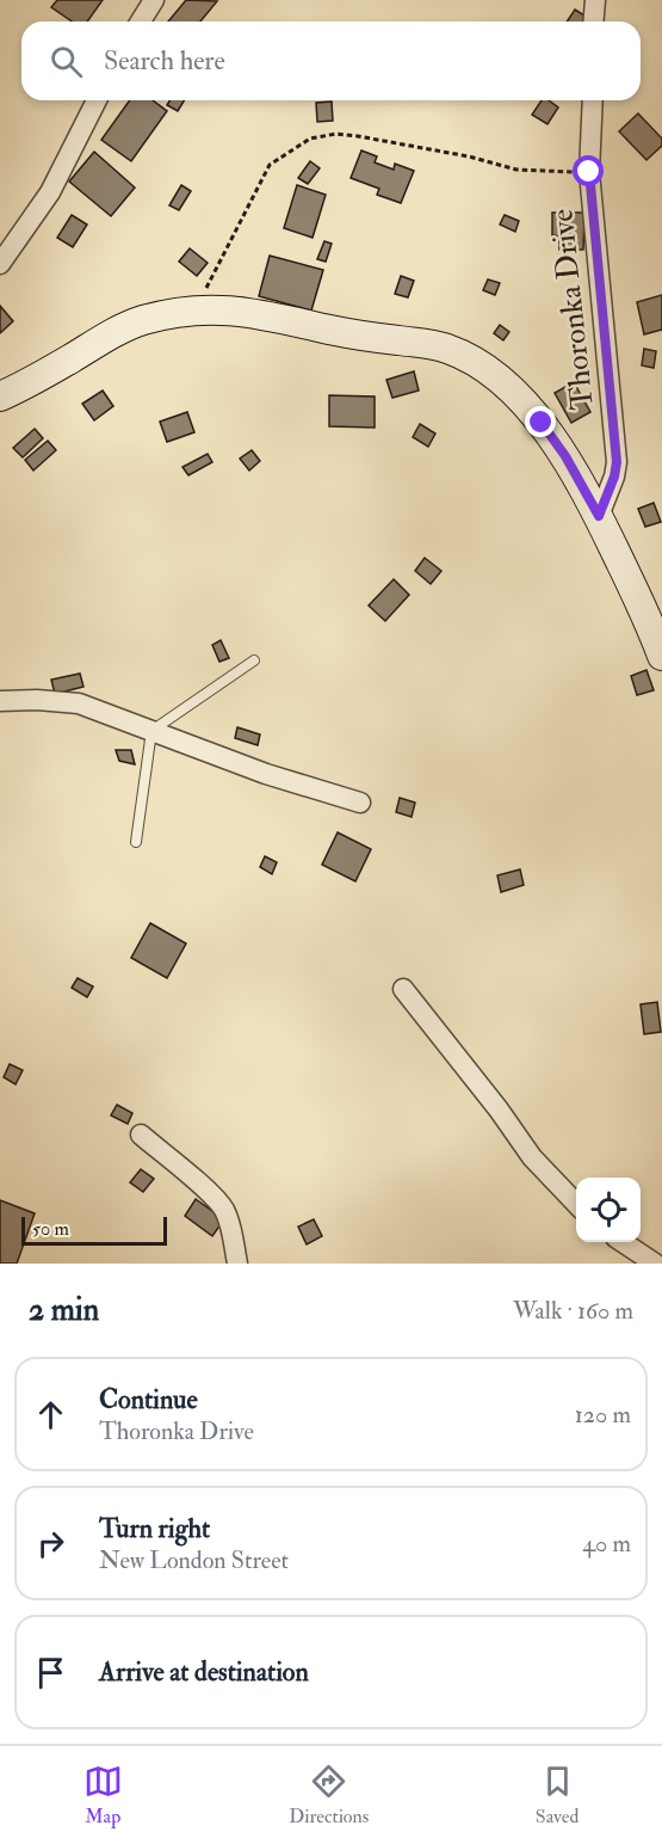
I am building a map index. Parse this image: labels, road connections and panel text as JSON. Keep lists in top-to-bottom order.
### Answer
{
  "streets": {
    "street": ["Thoronka Drive"]
  },
  "scale_bar": "50 m",
  "page": {
    "search": "Search here",
    "scale": "50 m",
    "heading": ["2 min", "Walk · 160 m"],
    "list": [
      ["Continue", "Thoronka Drive", "120 m"],
      ["Turn right", "New London Street", "40 m"],
      "Arrive at destination"
    ],
    "nav": ["Map", "Directions", "Saved"]
  }
}
